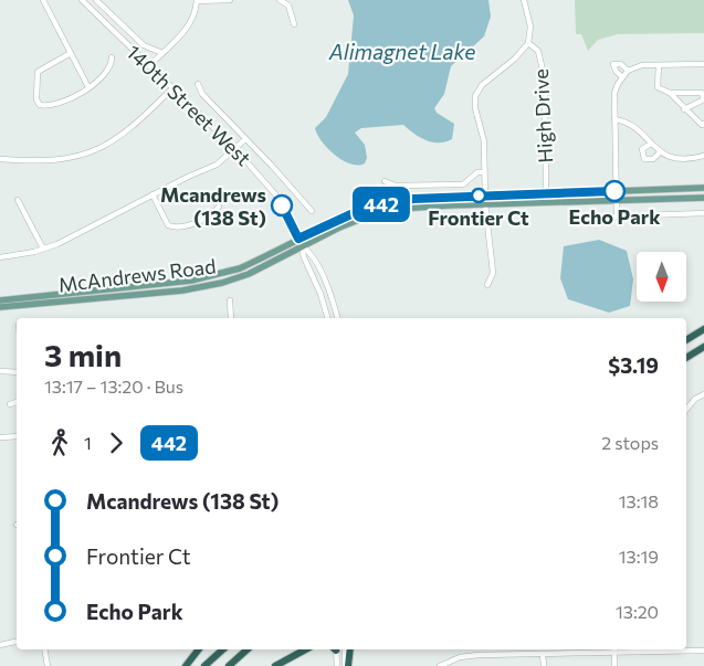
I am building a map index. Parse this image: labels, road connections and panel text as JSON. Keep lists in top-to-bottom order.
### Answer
{
  "streets": {
    "main road": ["McAndrews Road"],
    "street": ["140th Street West", "High Drive"]
  },
  "crossings": [
    ["140th Street West", "McAndrews Road"],
    ["High Drive", "McAndrews Road"]
  ],
  "water": ["Alimagnet Lake"],
  "places": ["Echo Park", "Frontier Ct", "Mcandrews (138 St)"],
  "lines": ["bus line 442"],
  "north": "bottom",
  "page": {
    "on_map": "442",
    "heading": ["3 min", "13:17 – 13:20 · Bus", "$3.19"],
    "legs": ["1", "442", "2 stops"],
    "list": [
      {
        "name": "Mcandrews (138 St)",
        "value": "13:18"
      },
      {
        "name": "Frontier Ct",
        "value": "13:19"
      },
      {
        "name": "Echo Park",
        "value": "13:20"
      }
    ]
  }
}
